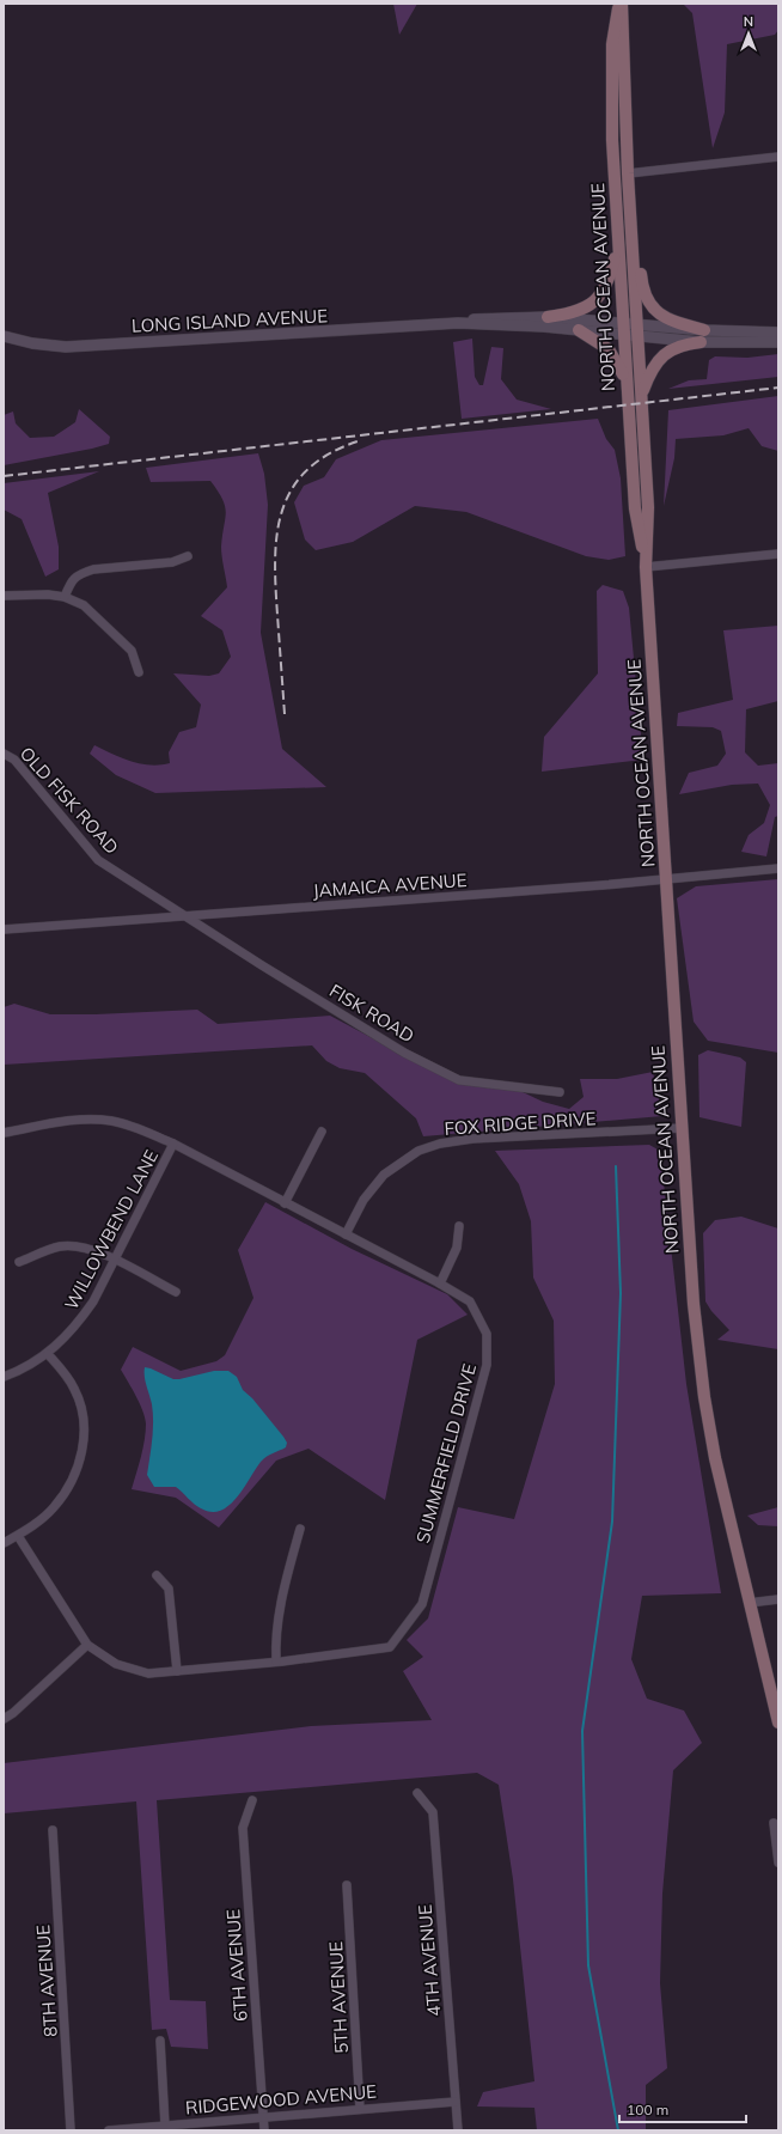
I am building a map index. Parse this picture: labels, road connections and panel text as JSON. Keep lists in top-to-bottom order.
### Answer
{
  "streets": {
    "main road": ["NORTH OCEAN AVENUE"],
    "street": [
      "LONG ISLAND AVENUE",
      "OLD FISK ROAD",
      "JAMAICA AVENUE",
      "FISK ROAD",
      "FOX RIDGE DRIVE",
      "WILLOWBEND LANE",
      "SUMMERFIELD DRIVE",
      "4TH AVENUE",
      "6TH AVENUE",
      "8TH AVENUE",
      "5TH AVENUE",
      "RIDGEWOOD AVENUE"
    ]
  },
  "crossings": [
    ["NORTH OCEAN AVENUE", "LONG ISLAND AVENUE"],
    ["NORTH OCEAN AVENUE", "JAMAICA AVENUE"],
    ["NORTH OCEAN AVENUE", "FOX RIDGE DRIVE"],
    ["OLD FISK ROAD", "JAMAICA AVENUE"],
    ["OLD FISK ROAD", "FISK ROAD"],
    ["JAMAICA AVENUE", "FISK ROAD"],
    ["FOX RIDGE DRIVE", "SUMMERFIELD DRIVE"],
    ["WILLOWBEND LANE", "SUMMERFIELD DRIVE"],
    ["4TH AVENUE", "RIDGEWOOD AVENUE"],
    ["6TH AVENUE", "RIDGEWOOD AVENUE"],
    ["5TH AVENUE", "RIDGEWOOD AVENUE"]
  ],
  "scale_bar": "100 m",
  "north": "top"
}
